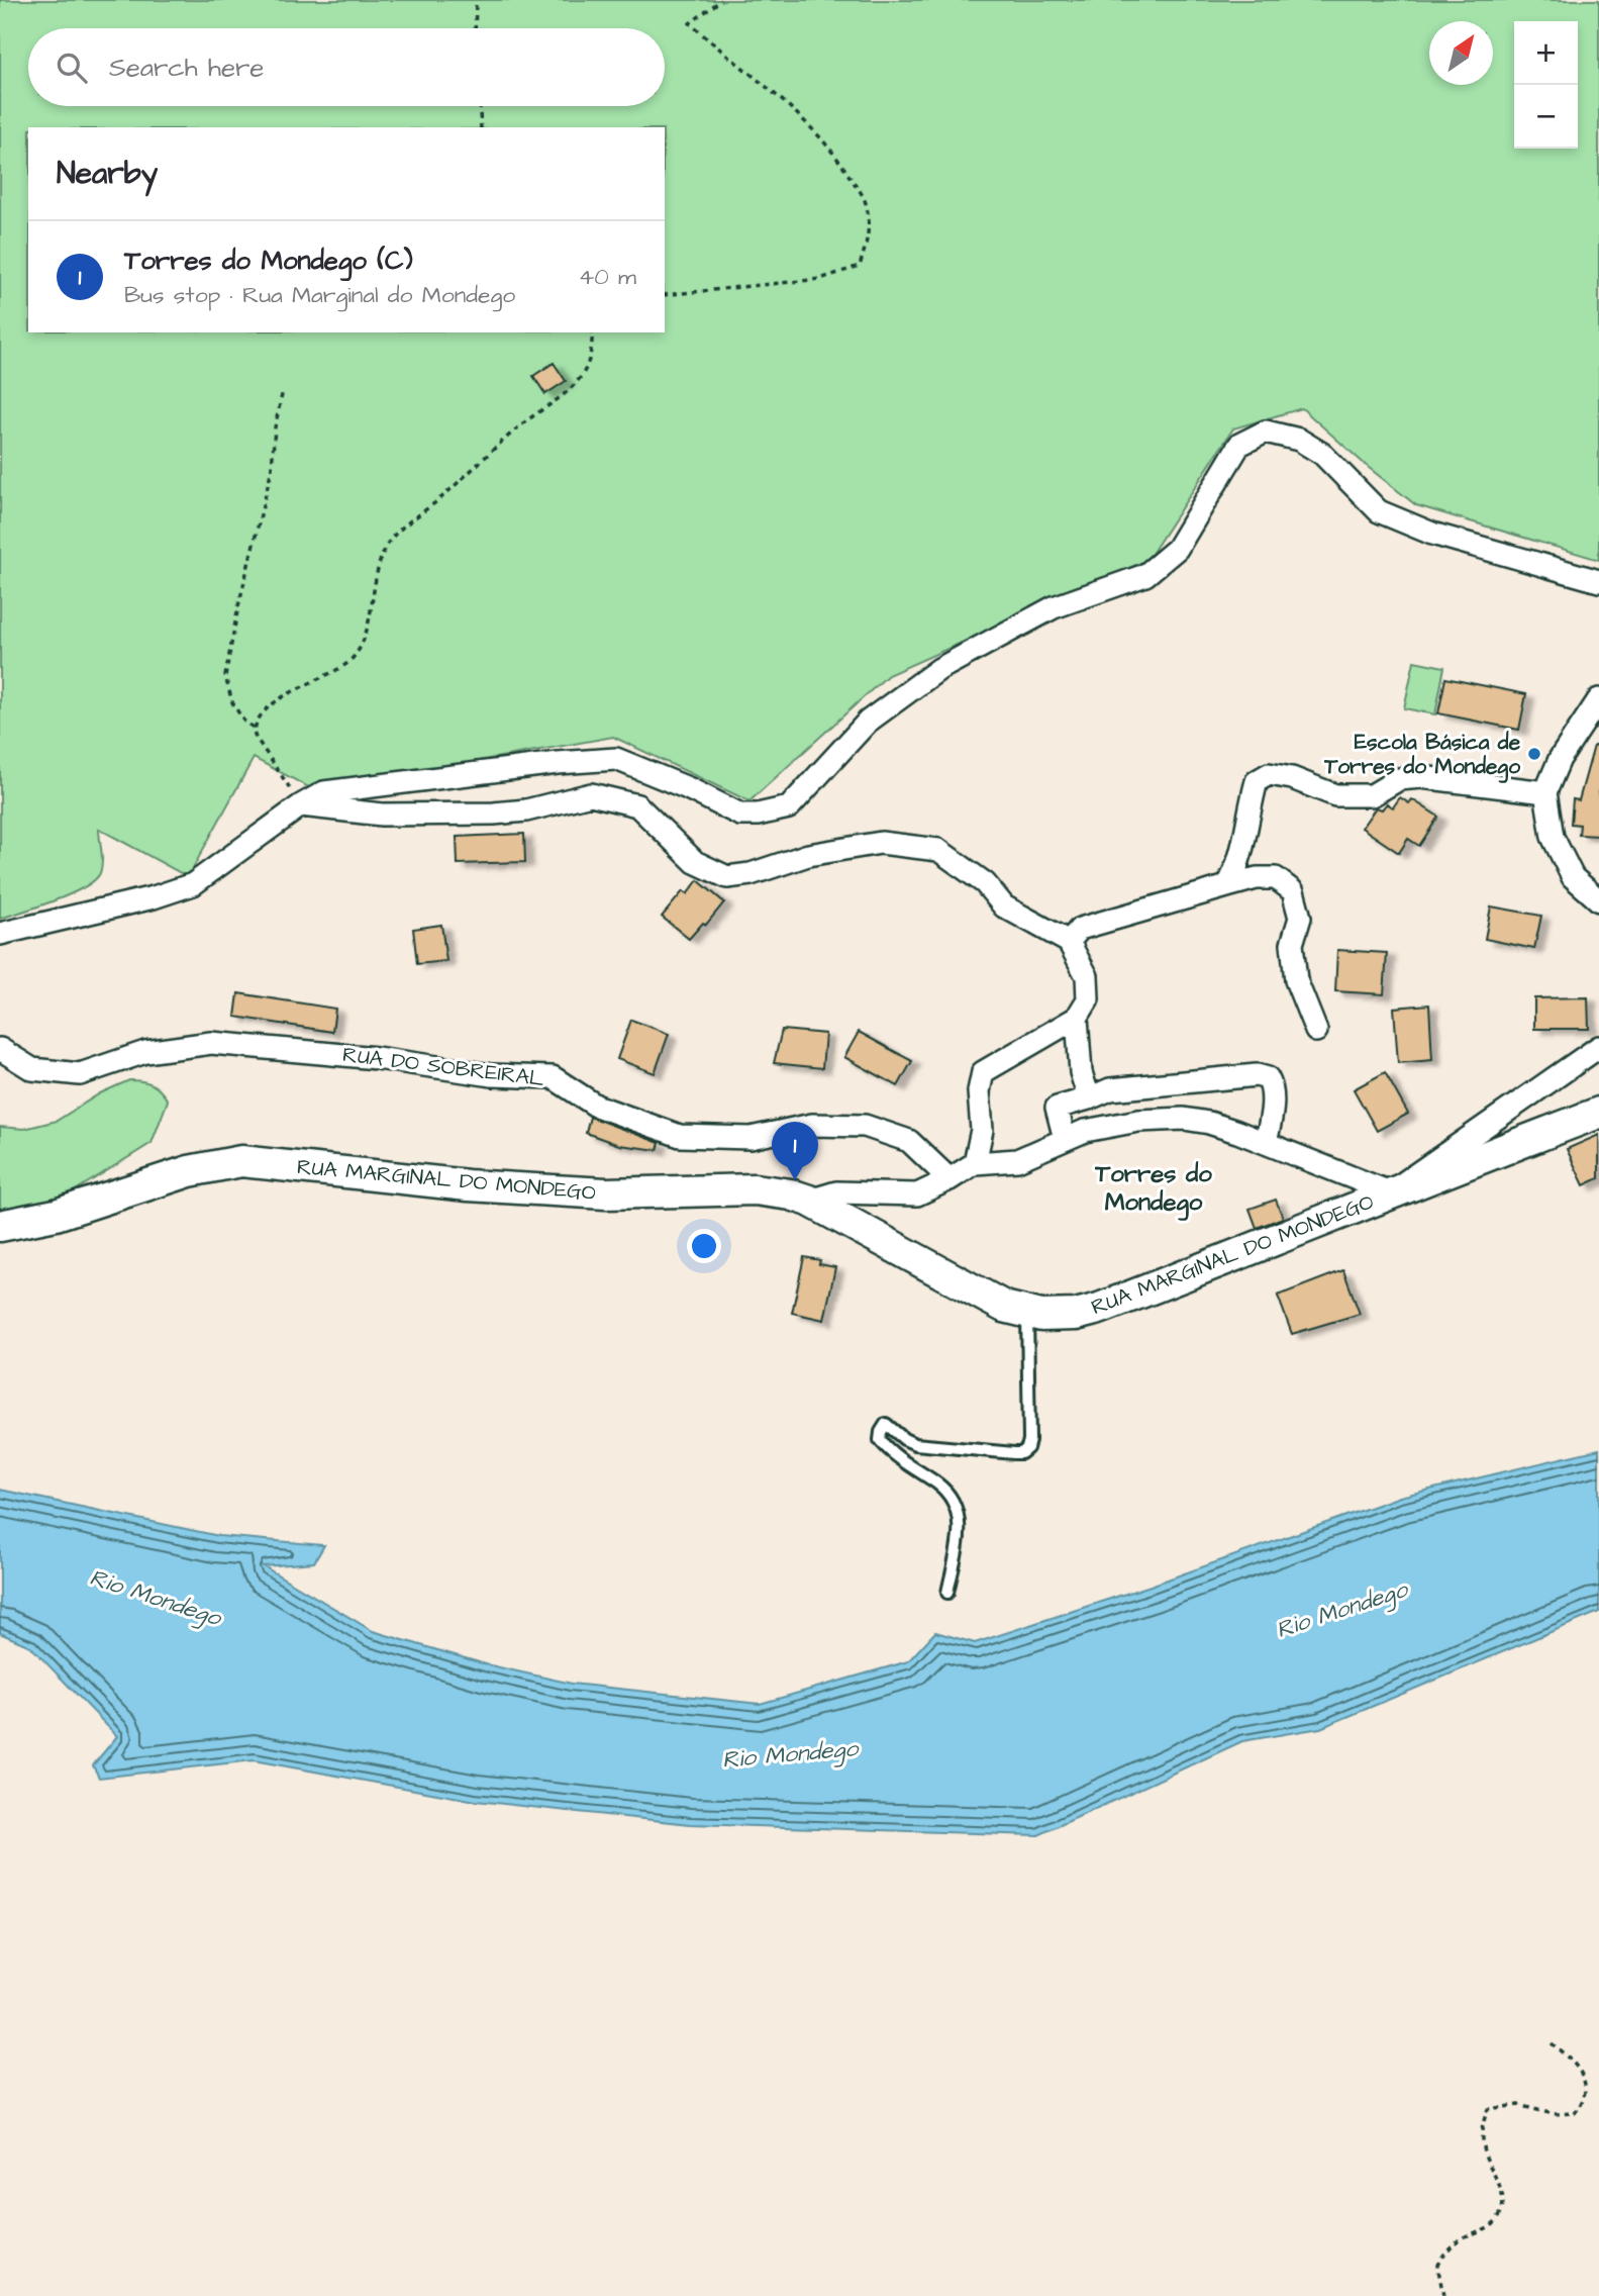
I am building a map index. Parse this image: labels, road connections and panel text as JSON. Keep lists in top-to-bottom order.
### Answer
{
  "streets": {
    "main road": ["RUA MARGINAL DO MONDEGO"],
    "street": ["RUA DO SOBREIRAL"]
  },
  "districts": ["Torres do Mondego"],
  "water": ["Rio Mondego"],
  "places": ["Escola Básica de Torres do Mondego"],
  "north": "top right",
  "page": {
    "map_buttons": ["+", "−"],
    "search": "Search here",
    "heading": "Nearby",
    "list": [
      {
        "mark": "1",
        "name": "Torres do Mondego (C)",
        "note": "Bus stop · Rua Marginal do Mondego",
        "value": "40 m"
      }
    ],
    "pins": "1"
  }
}
